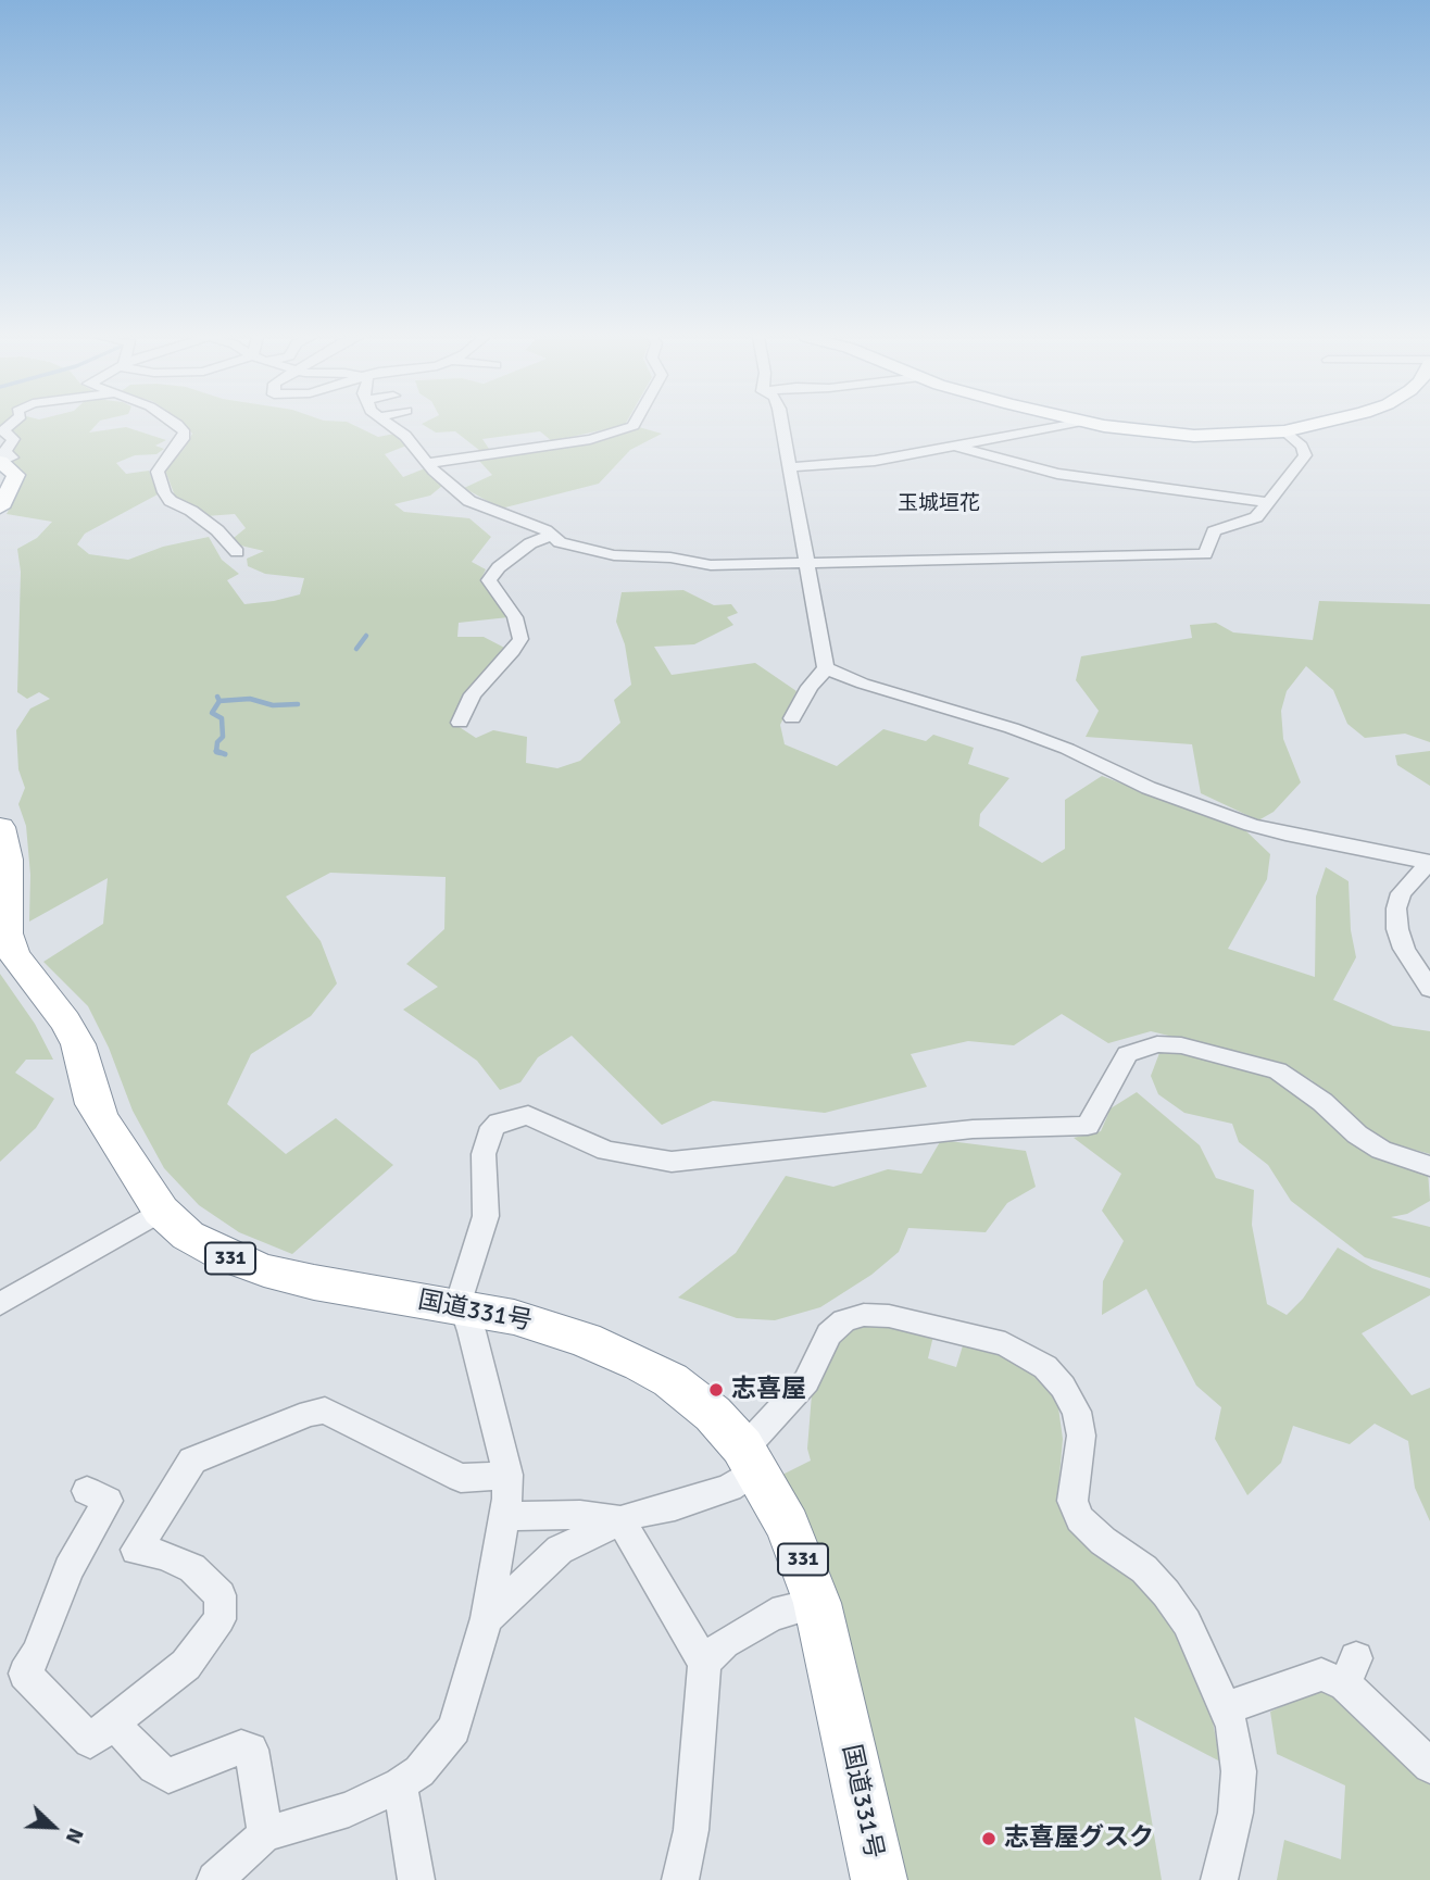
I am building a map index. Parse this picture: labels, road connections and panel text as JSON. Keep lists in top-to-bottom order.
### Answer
{
  "streets": {
    "highway": ["331", "国道331号"]
  },
  "districts": ["玉城垣花"],
  "places": ["志喜屋", "志喜屋グスク"],
  "north": "bottom right"
}
